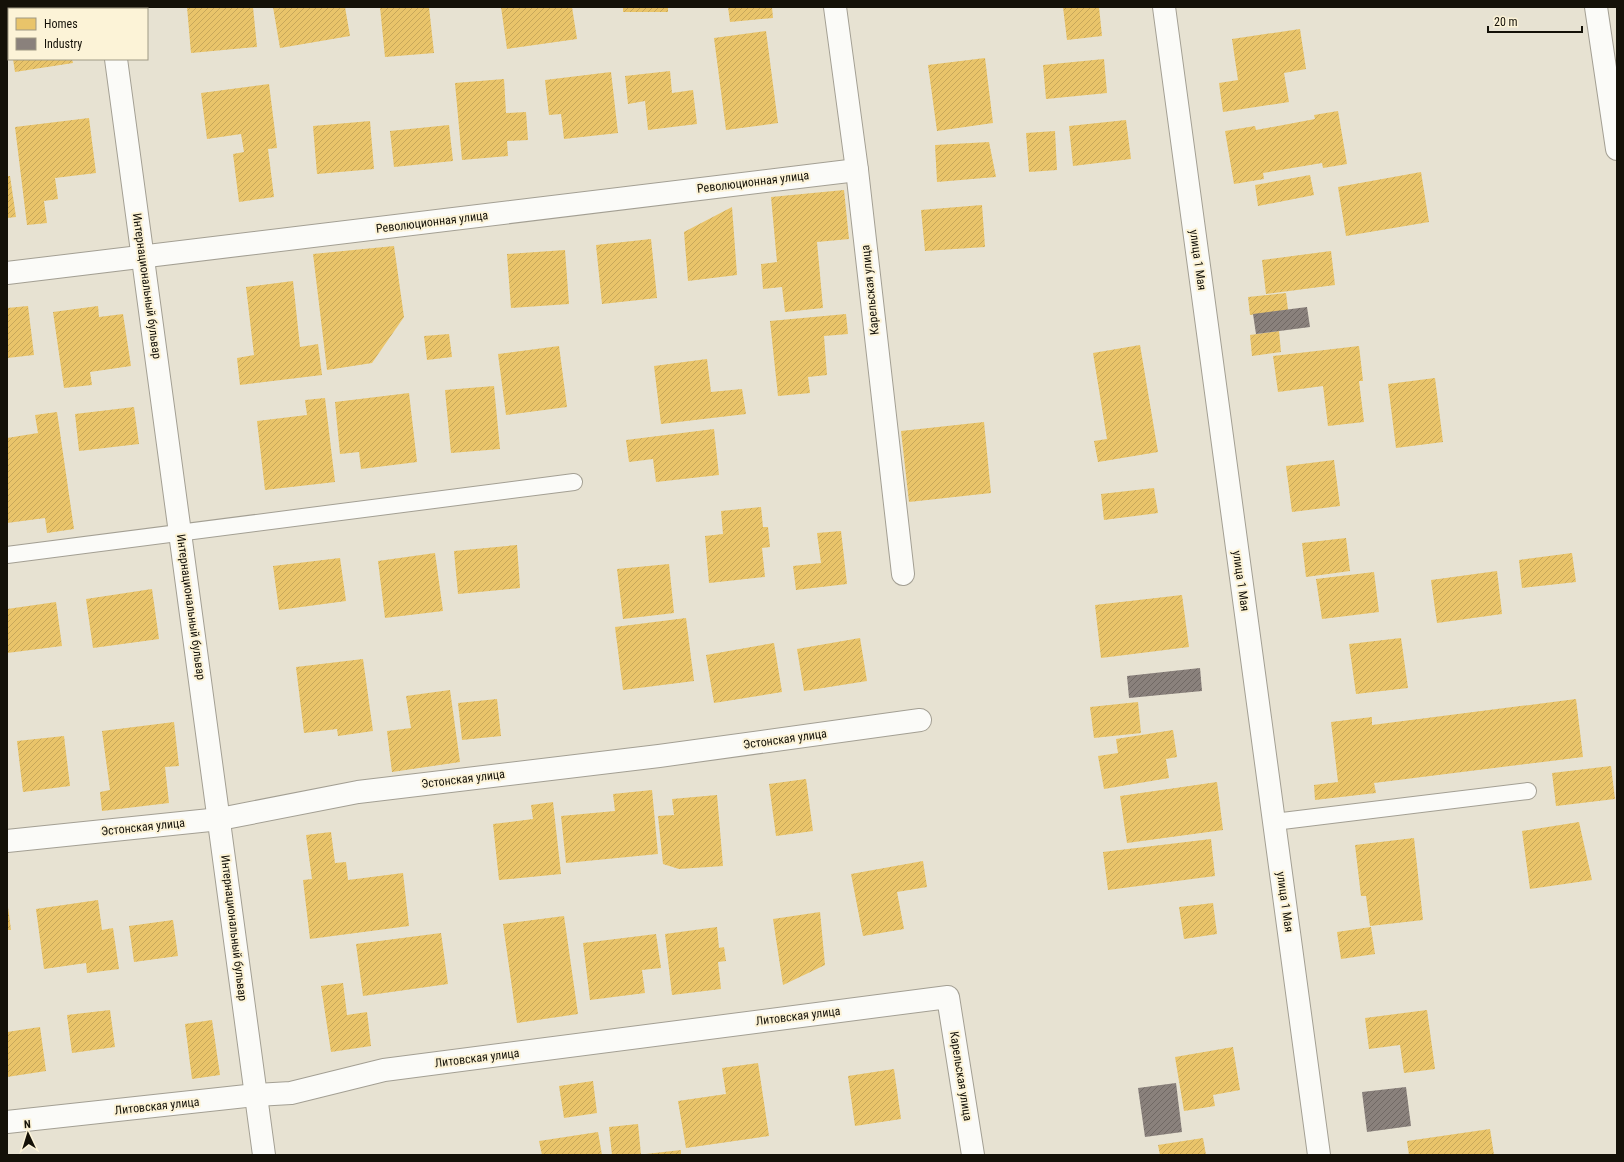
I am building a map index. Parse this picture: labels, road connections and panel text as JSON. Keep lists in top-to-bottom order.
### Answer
{
  "streets": {
    "street": [
      "Революционная улица",
      "улица 1 Мая",
      "Интернациональный бульвар",
      "Карельская улица",
      "Эстонская улица",
      "Литовская улица"
    ]
  },
  "crossings": [
    ["Революционная улица", "Интернациональный бульвар"],
    ["Революционная улица", "Карельская улица"],
    ["Интернациональный бульвар", "Эстонская улица"],
    ["Интернациональный бульвар", "Литовская улица"],
    ["Карельская улица", "Литовская улица"]
  ],
  "legend": ["Homes", "Industry"],
  "scale_bar": "20 m",
  "north": "top"
}
